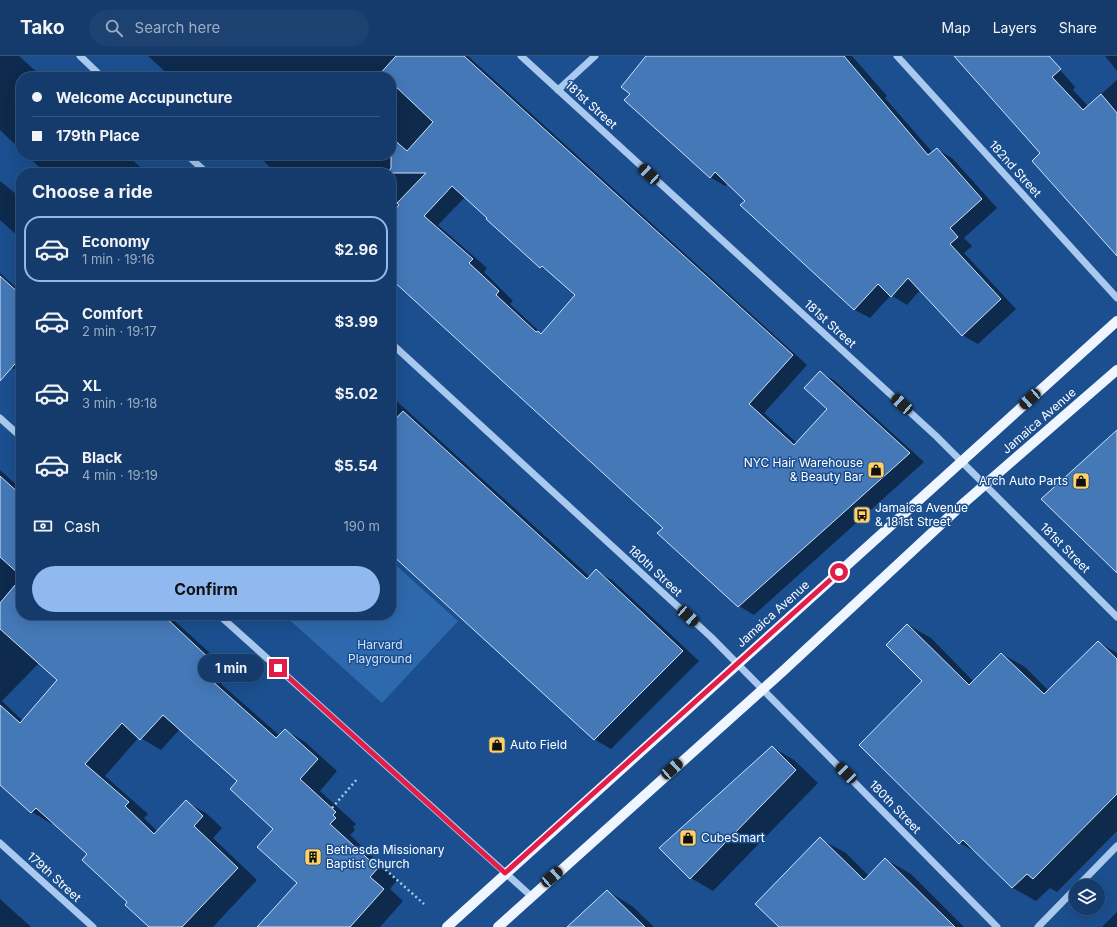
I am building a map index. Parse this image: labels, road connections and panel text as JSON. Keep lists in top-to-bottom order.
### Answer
{
  "streets": {
    "main road": ["Jamaica Avenue"],
    "street": [
      "181st Street",
      "182nd Street",
      "180th Street",
      "179th Street"
    ]
  },
  "crossings": [
    ["181st Street", "Jamaica Avenue"],
    ["Jamaica Avenue", "180th Street"]
  ],
  "parks": ["Harvard Playground"],
  "places": {
    "shop": [
      "NYC Hair Warehouse & Beauty Bar",
      "Arch Auto Parts",
      "Auto Field",
      "CubeSmart"
    ],
    "bus stop": ["Jamaica Avenue & 181st Street"],
    "building": ["Bethesda Missionary Baptist Church"]
  },
  "page": {
    "header": "Tako",
    "search": "Search here",
    "nav": ["Map", "Layers", "Share"],
    "banner": ["Welcome Accupuncture", "179th Place"],
    "heading": "Choose a ride",
    "list": [
      {
        "name": "Economy",
        "note": "1 min · 19:16",
        "value": "$2.96"
      },
      {
        "name": "Comfort",
        "note": "2 min · 19:17",
        "value": "$3.99"
      },
      {
        "name": "XL",
        "note": "3 min · 19:18",
        "value": "$5.02"
      },
      {
        "name": "Black",
        "note": "4 min · 19:19",
        "value": "$5.54"
      }
    ],
    "pay": ["Cash", "190 m"],
    "buttons": "Confirm",
    "bubble": "1 min"
  }
}
